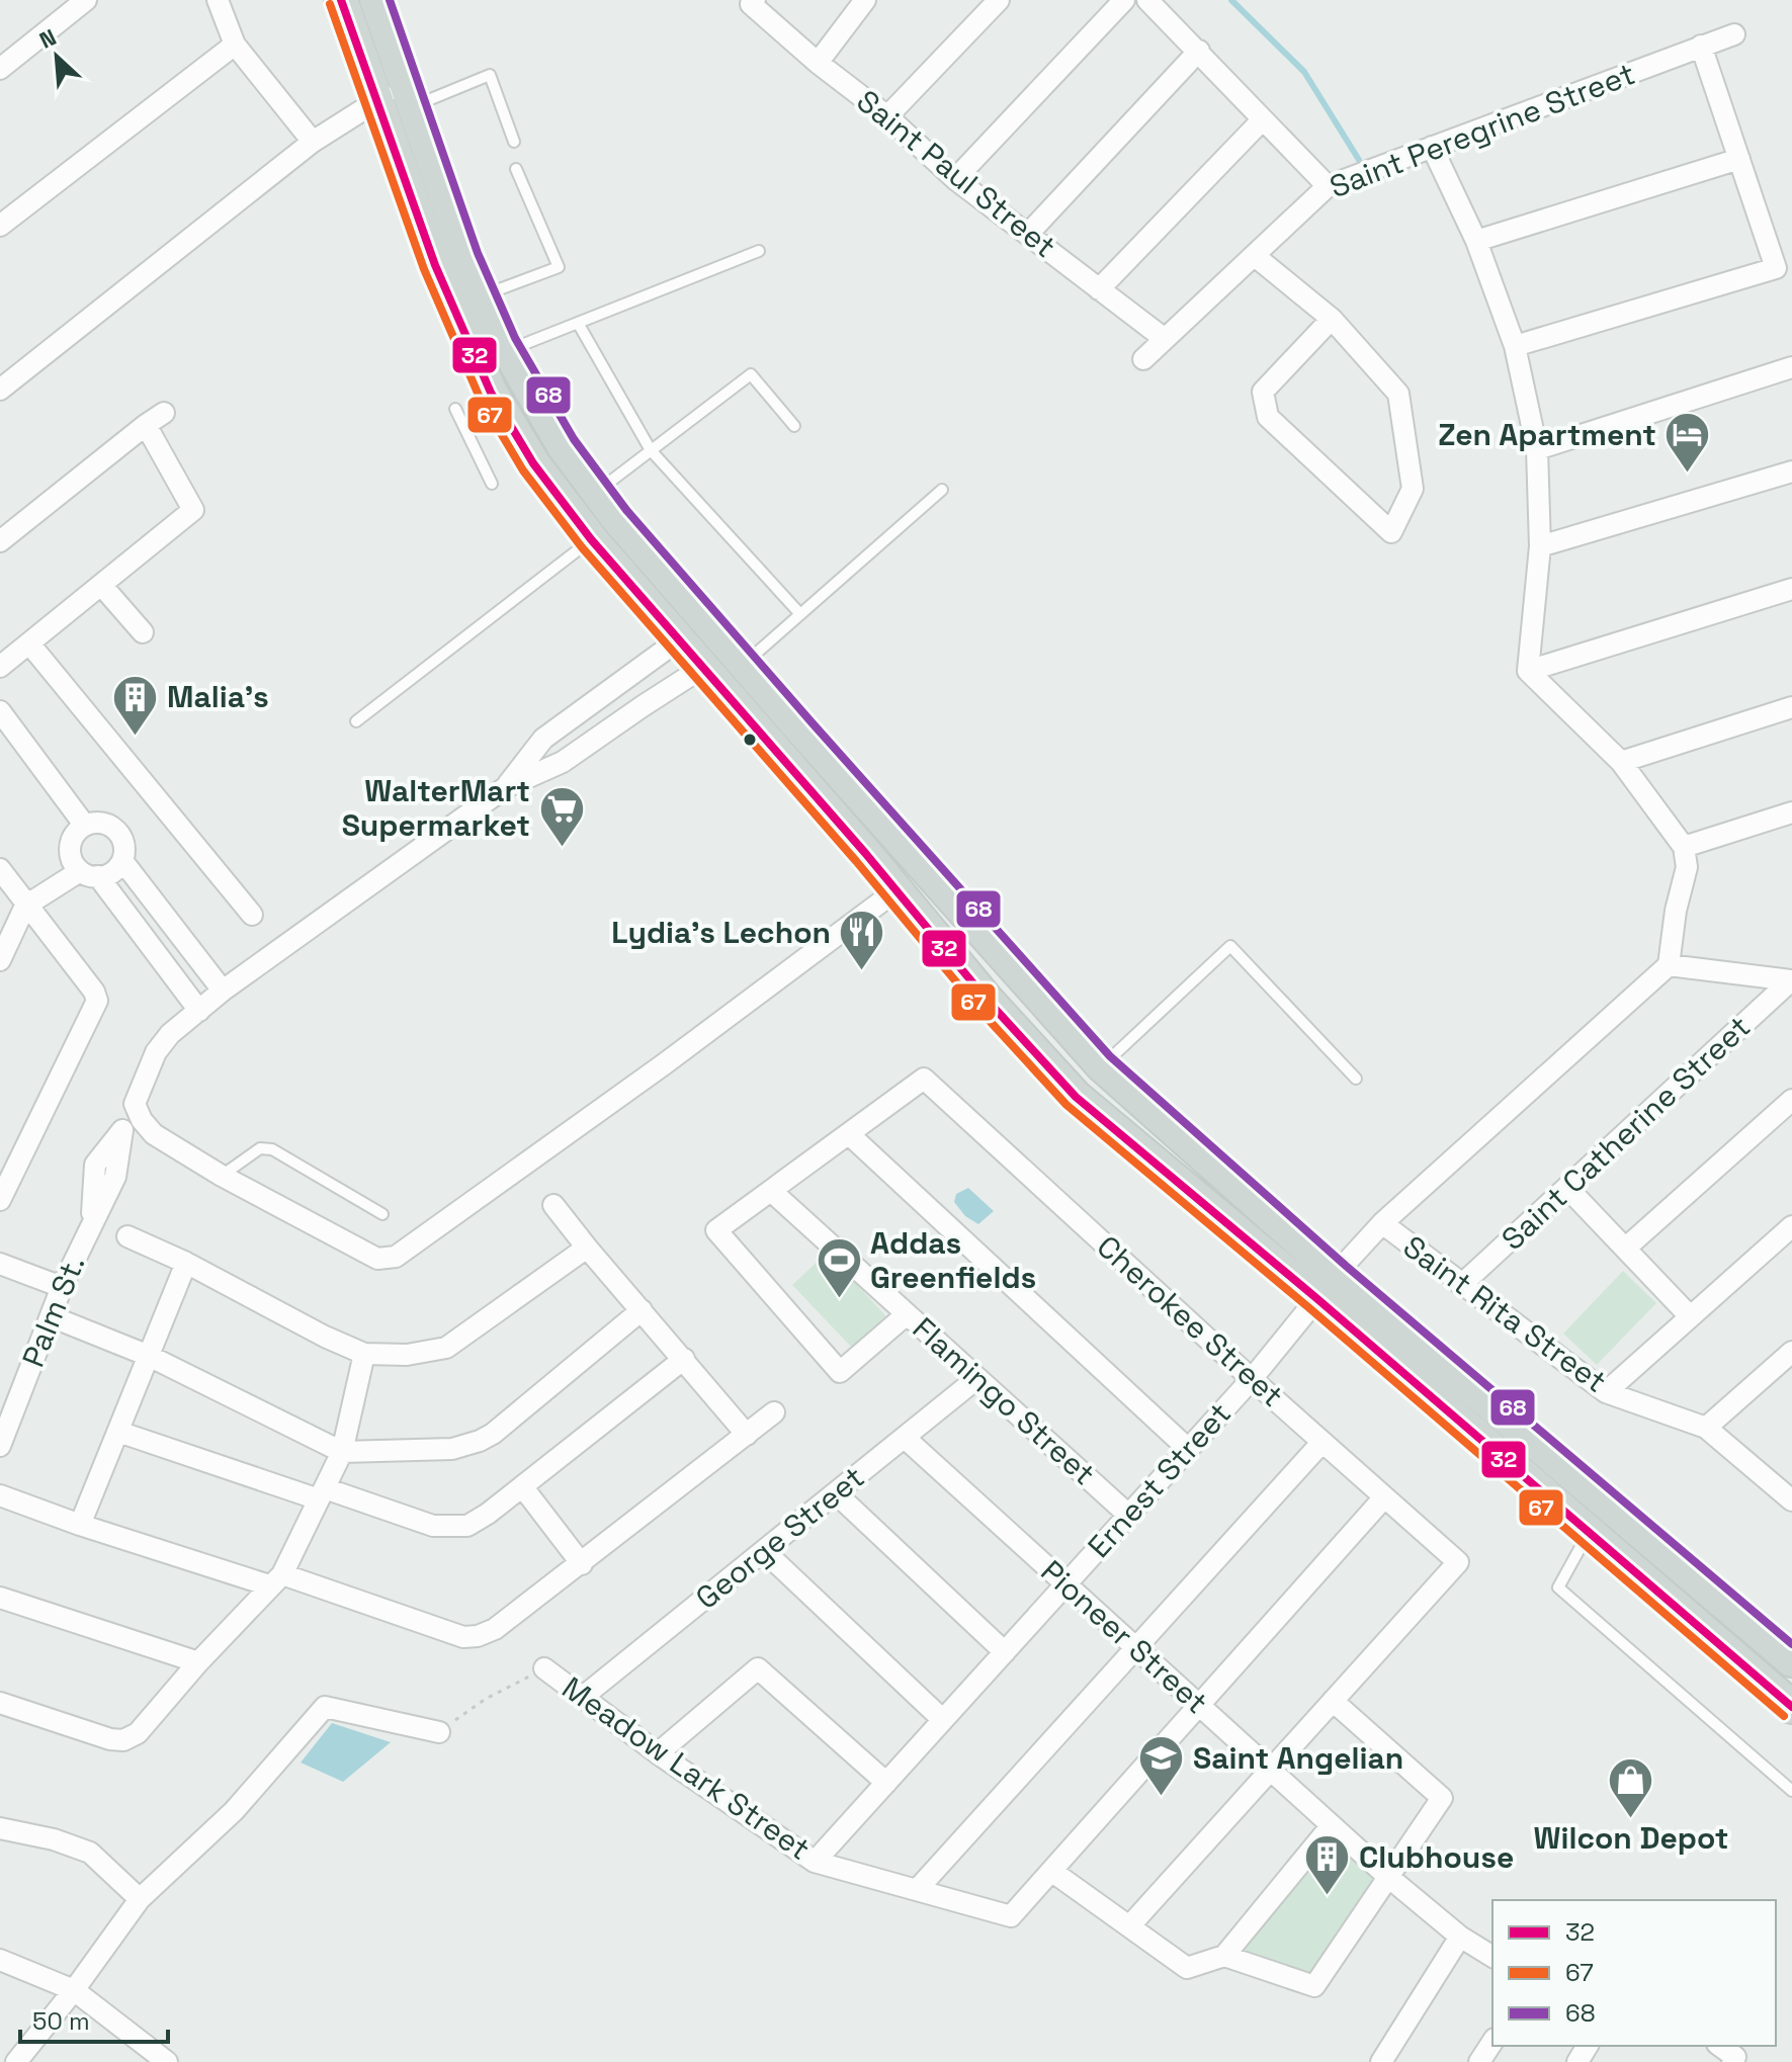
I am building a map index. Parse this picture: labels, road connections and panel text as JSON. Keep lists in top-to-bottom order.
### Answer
{
  "streets": {
    "street": [
      "Saint Peregrine Street",
      "Saint Paul Street",
      "Saint Catherine Street",
      "Palm St.",
      "Saint Rita Street",
      "Cherokee Street",
      "Flamingo Street",
      "Ernest Street",
      "George Street",
      "Pioneer Street",
      "Meadow Lark Street"
    ]
  },
  "crossings": [
    ["Saint Peregrine Street", "Saint Paul Street"],
    ["Saint Catherine Street", "Saint Rita Street"],
    ["Saint Rita Street", "Ernest Street"],
    ["Cherokee Street", "Ernest Street"],
    ["Flamingo Street", "Ernest Street"],
    ["Flamingo Street", "George Street"],
    ["Ernest Street", "Pioneer Street"],
    ["Ernest Street", "Meadow Lark Street"],
    ["George Street", "Pioneer Street"],
    ["George Street", "Meadow Lark Street"]
  ],
  "places": {
    "hotel": ["Zen Apartment"],
    "building": ["Malia's", "Clubhouse"],
    "supermarket": ["WalterMart Supermarket"],
    "restaurant": ["Lydia's Lechon"],
    "sports": ["Addas Greenfields"],
    "school or university": ["Saint Angelian"],
    "shop": ["Wilcon Depot"]
  },
  "lines": ["transit line 32", "transit line 68", "transit line 67"],
  "legend": ["32", "67", "68"],
  "scale_bar": "50 m",
  "north": "top left"
}
